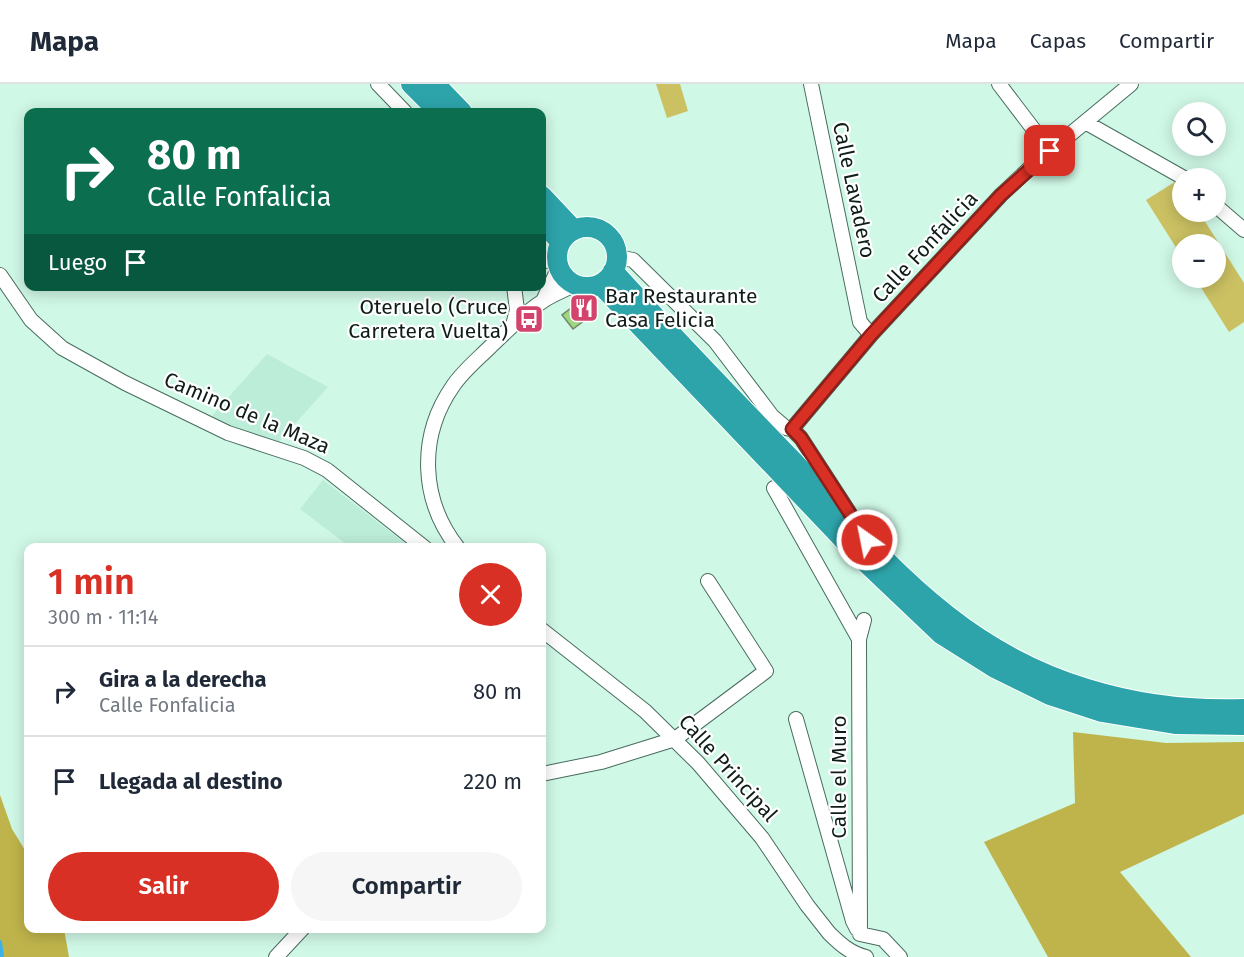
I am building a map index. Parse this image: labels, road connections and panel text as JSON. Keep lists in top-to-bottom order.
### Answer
{
  "streets": {
    "street": [
      "Calle Lavadero",
      "Calle Fonfalicia",
      "Camino de la Maza",
      "Calle Principal",
      "Calle el Muro"
    ]
  },
  "crossings": [
    ["Calle Lavadero", "Calle Fonfalicia"],
    ["Calle Principal", "Calle el Muro"]
  ],
  "places": {
    "restaurant": ["Bar Restaurante Casa Felicia"],
    "bus stop": ["Oteruelo (Cruce Carretera Vuelta)"]
  },
  "page": {
    "header": "Mapa",
    "nav": ["Mapa", "Capas", "Compartir"],
    "map_buttons": ["+", "−"],
    "turn": ["80 m", "Calle Fonfalicia"],
    "then": "Luego",
    "heading": ["1 min", "300 m · 11:14"],
    "list": [
      {
        "name": "Gira a la derecha",
        "note": "Calle Fonfalicia",
        "value": "80 m"
      },
      {
        "name": "Llegada al destino",
        "value": "220 m"
      }
    ],
    "buttons": ["Salir", "Compartir"]
  }
}
